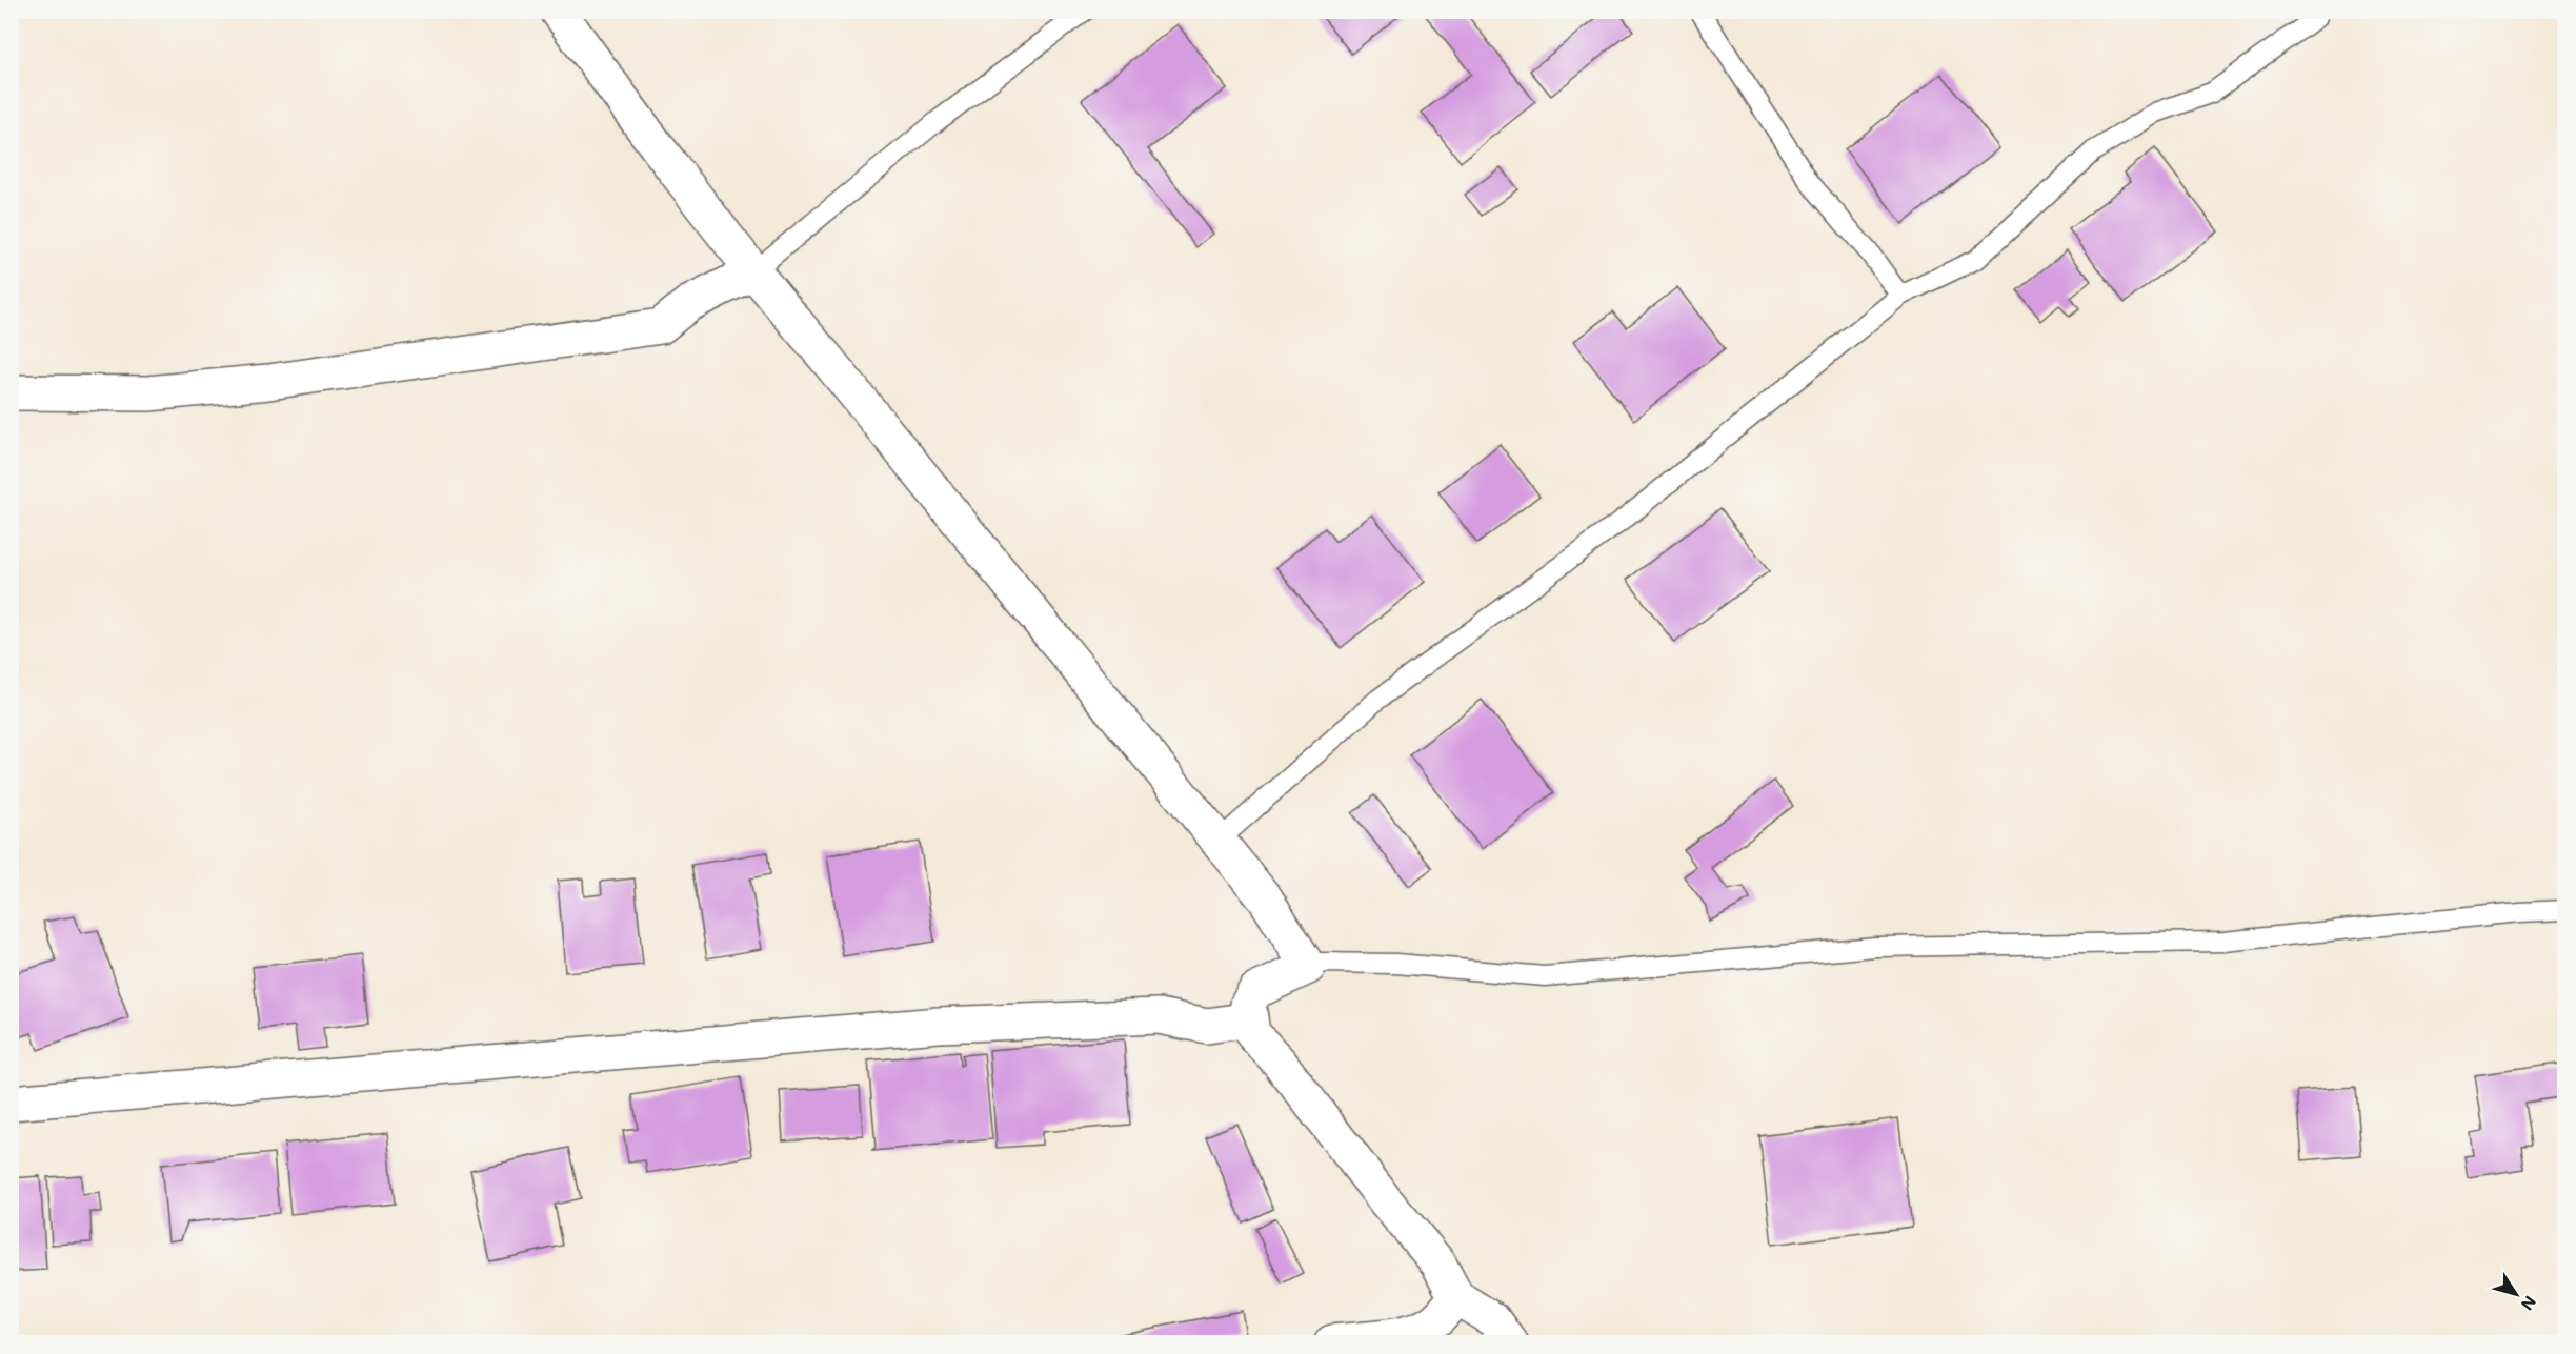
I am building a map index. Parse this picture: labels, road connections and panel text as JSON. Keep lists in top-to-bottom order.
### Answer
{
  "north": "bottom right"
}
